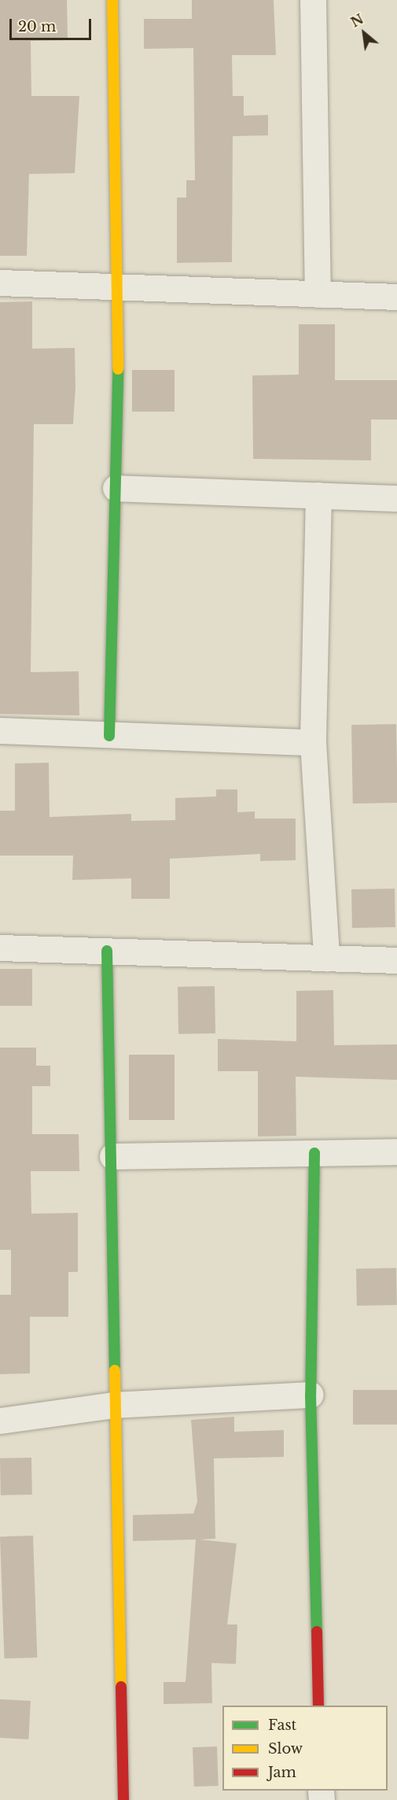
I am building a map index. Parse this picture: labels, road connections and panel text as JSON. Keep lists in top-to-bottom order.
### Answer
{
  "legend": ["Fast", "Slow", "Jam"],
  "scale_bar": "20 m",
  "north": "top left"
}
